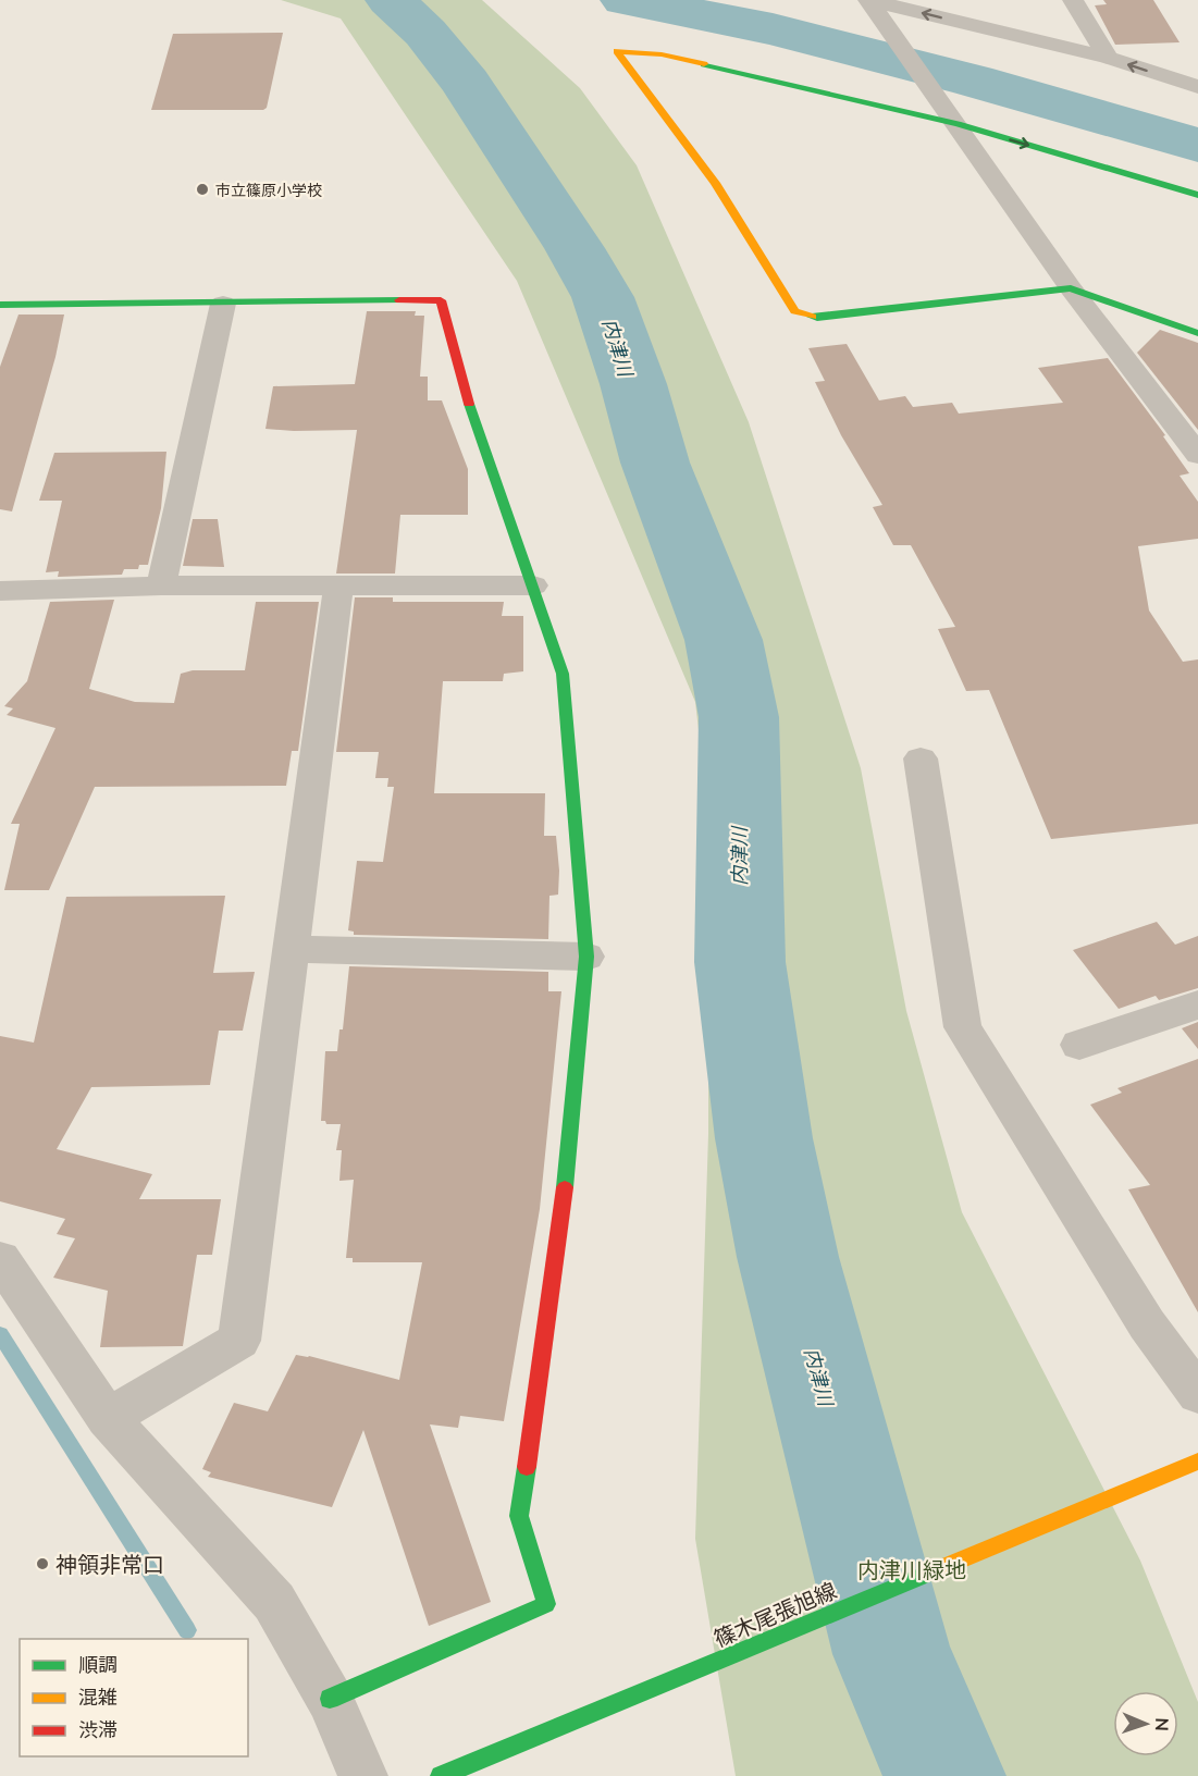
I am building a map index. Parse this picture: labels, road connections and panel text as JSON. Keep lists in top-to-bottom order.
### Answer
{
  "streets": {
    "street": ["篠木尾張旭線"]
  },
  "water": ["内津川"],
  "parks": ["内津川緑地"],
  "places": ["市立篠原小学校", "神領非常口"],
  "legend": ["順調", "混雑", "渋滞"],
  "north": "right"
}
